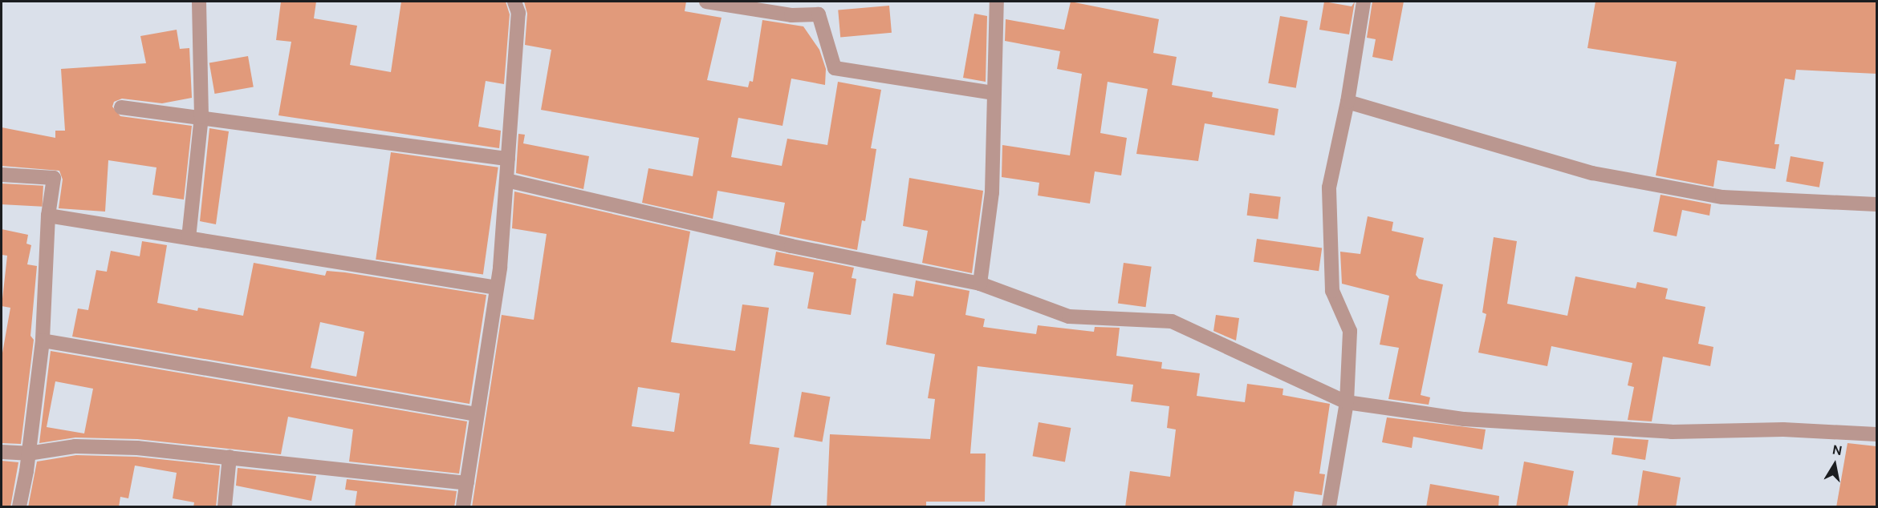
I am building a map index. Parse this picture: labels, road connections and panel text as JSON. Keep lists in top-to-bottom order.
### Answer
{
  "north": "top"
}
